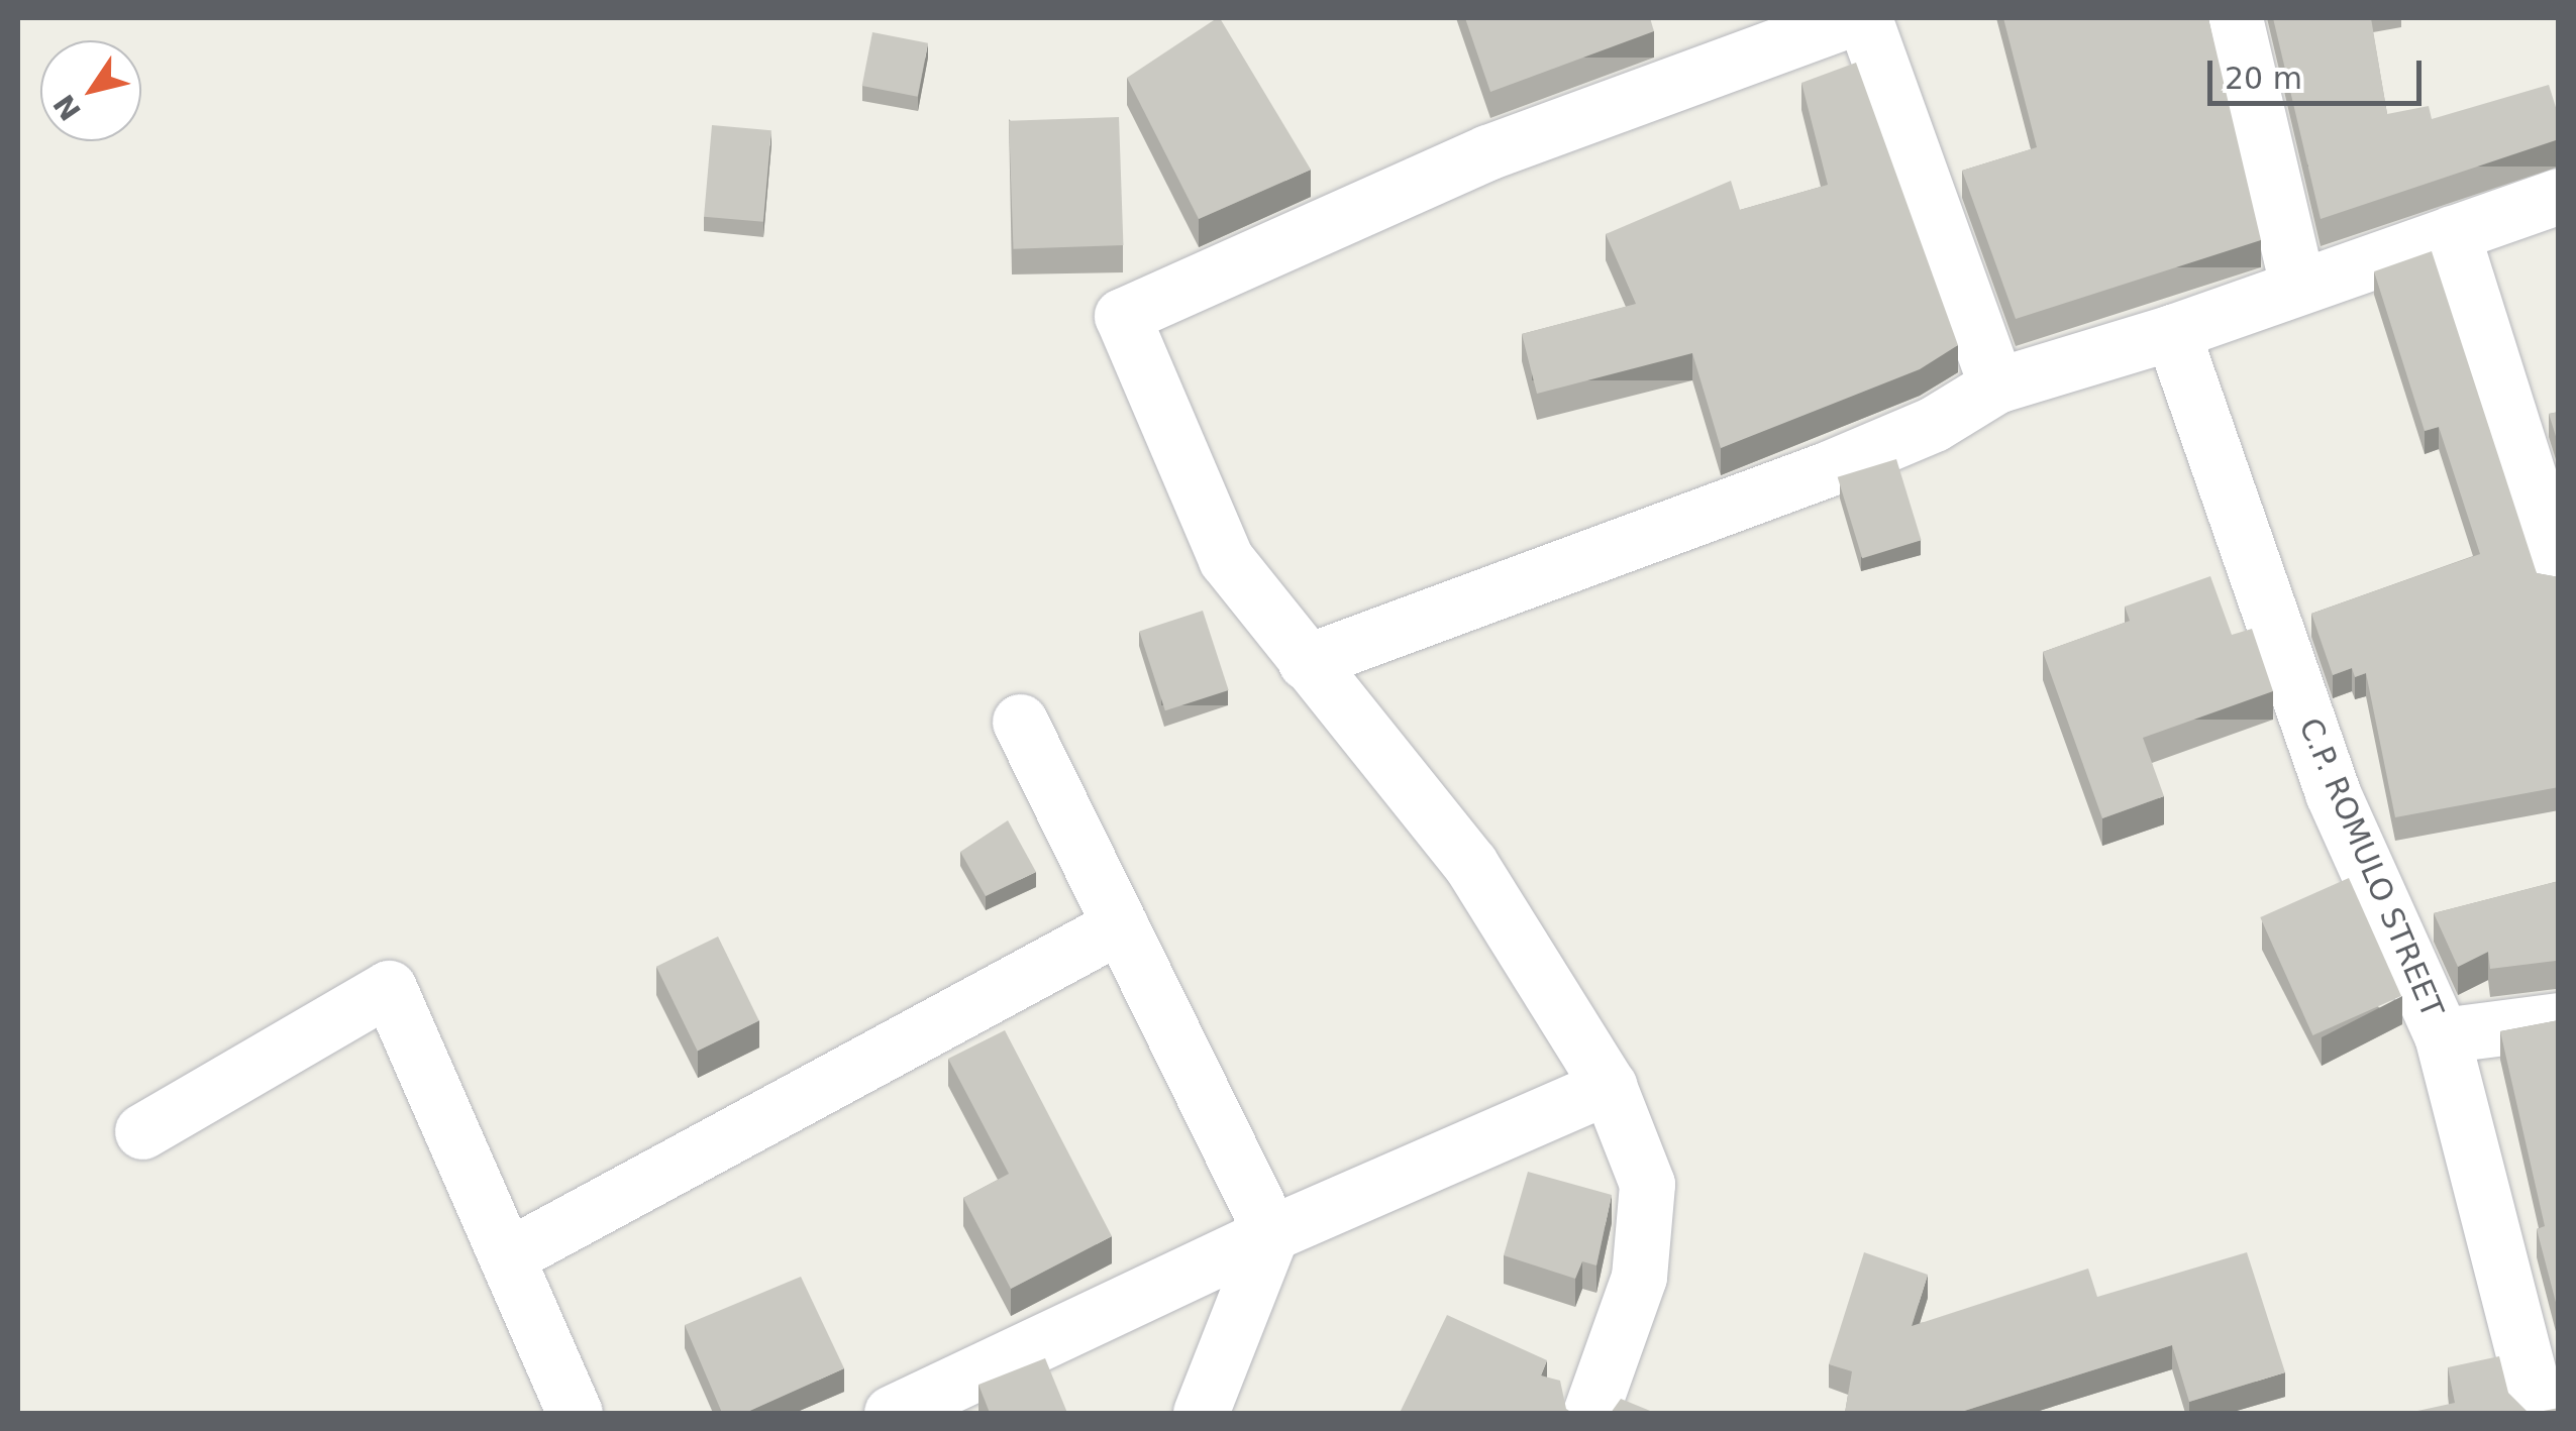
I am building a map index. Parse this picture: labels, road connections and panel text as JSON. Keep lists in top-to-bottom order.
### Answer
{
  "streets": {
    "street": ["C.P. ROMULO STREET"]
  },
  "scale_bar": "20 m",
  "north": "bottom left"
}
